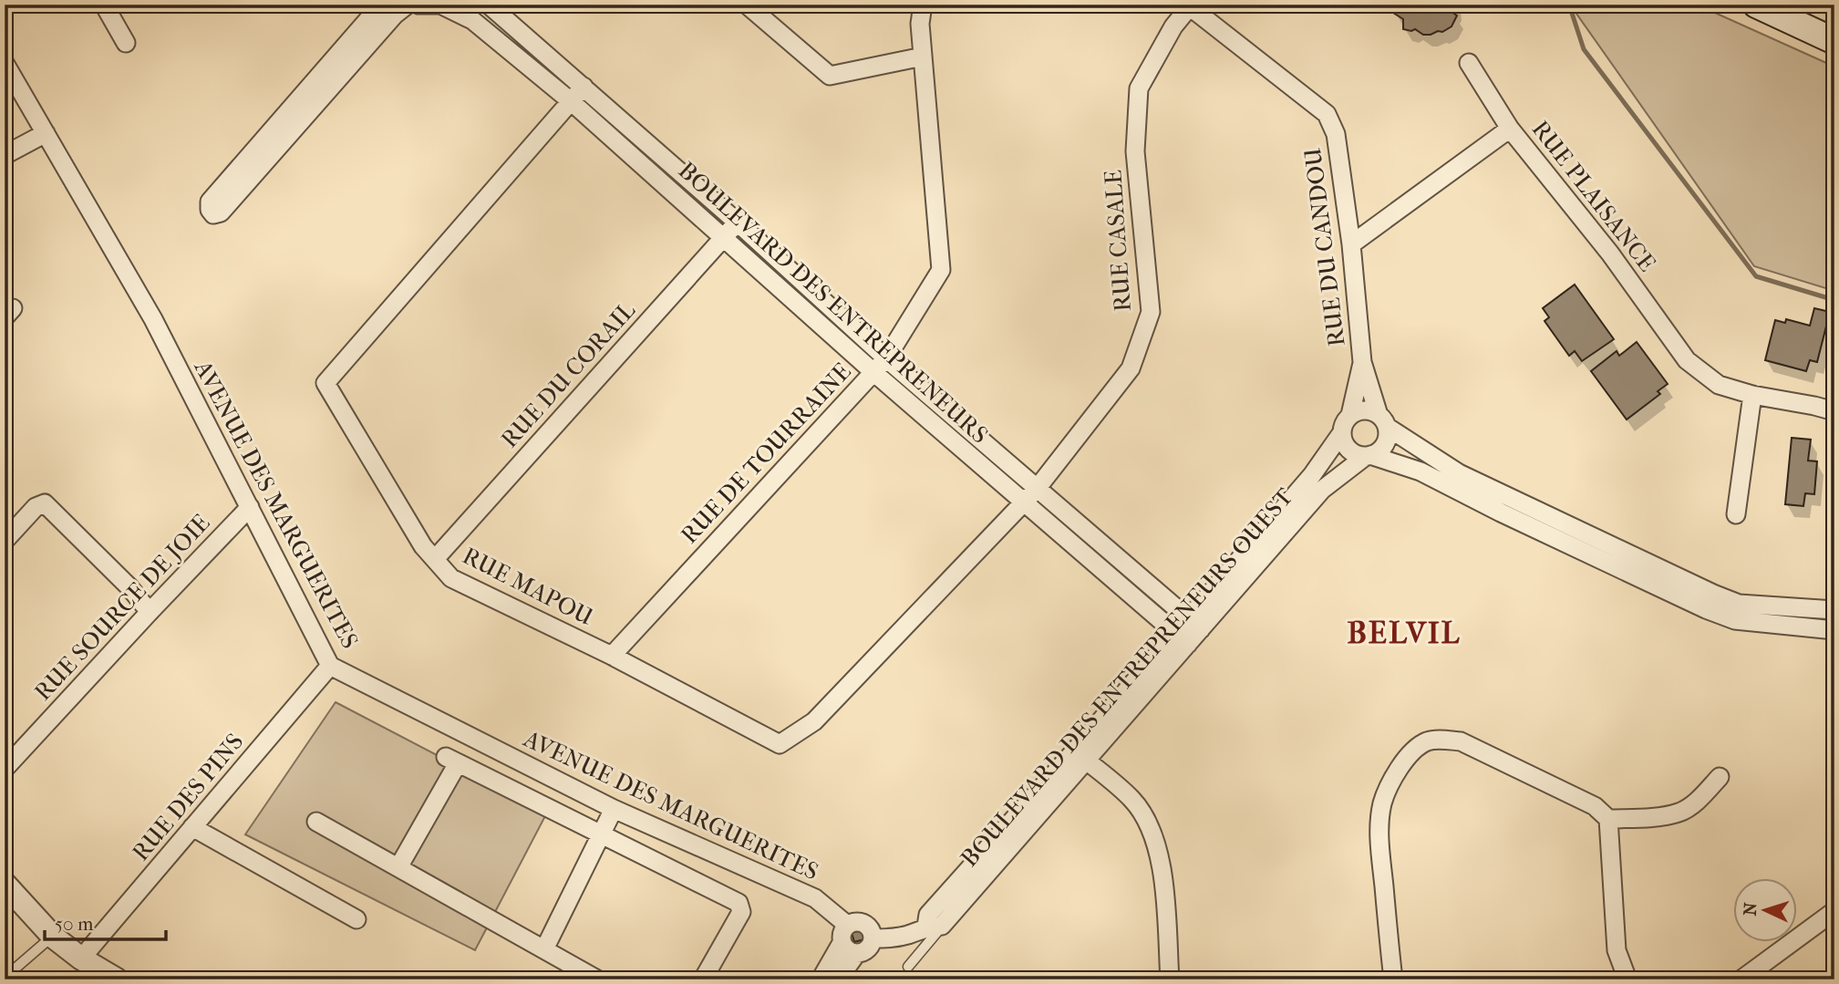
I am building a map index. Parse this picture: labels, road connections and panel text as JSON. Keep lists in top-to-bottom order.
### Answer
{
  "streets": {
    "street": [
      "RUE PLAISANCE",
      "RUE CASALE",
      "RUE DU CANDOU",
      "BOULEVARD DES ENTREPRENEURS",
      "RUE DU CORAIL",
      "RUE DE TOURRAINE",
      "AVENUE DES MARGUERITES",
      "RUE MAPOU",
      "RUE SOURCE DE JOIE",
      "BOULEVARD DES ENTREPRENEURS OUEST",
      "RUE DES PINS"
    ]
  },
  "crossings": [
    ["RUE PLAISANCE", "RUE DU CANDOU"],
    ["RUE CASALE", "RUE DU CANDOU"],
    ["RUE CASALE", "BOULEVARD DES ENTREPRENEURS"],
    ["RUE CASALE", "RUE MAPOU"],
    ["RUE DU CANDOU", "BOULEVARD DES ENTREPRENEURS OUEST"],
    ["BOULEVARD DES ENTREPRENEURS", "RUE DU CORAIL"],
    ["BOULEVARD DES ENTREPRENEURS", "RUE DE TOURRAINE"],
    ["BOULEVARD DES ENTREPRENEURS", "RUE MAPOU"],
    ["BOULEVARD DES ENTREPRENEURS", "BOULEVARD DES ENTREPRENEURS OUEST"],
    ["RUE DU CORAIL", "RUE MAPOU"],
    ["RUE DE TOURRAINE", "RUE MAPOU"],
    ["AVENUE DES MARGUERITES", "RUE SOURCE DE JOIE"],
    ["AVENUE DES MARGUERITES", "BOULEVARD DES ENTREPRENEURS OUEST"],
    ["AVENUE DES MARGUERITES", "RUE DES PINS"]
  ],
  "districts": ["BELVIL"],
  "scale_bar": "50 m",
  "north": "left"
}
